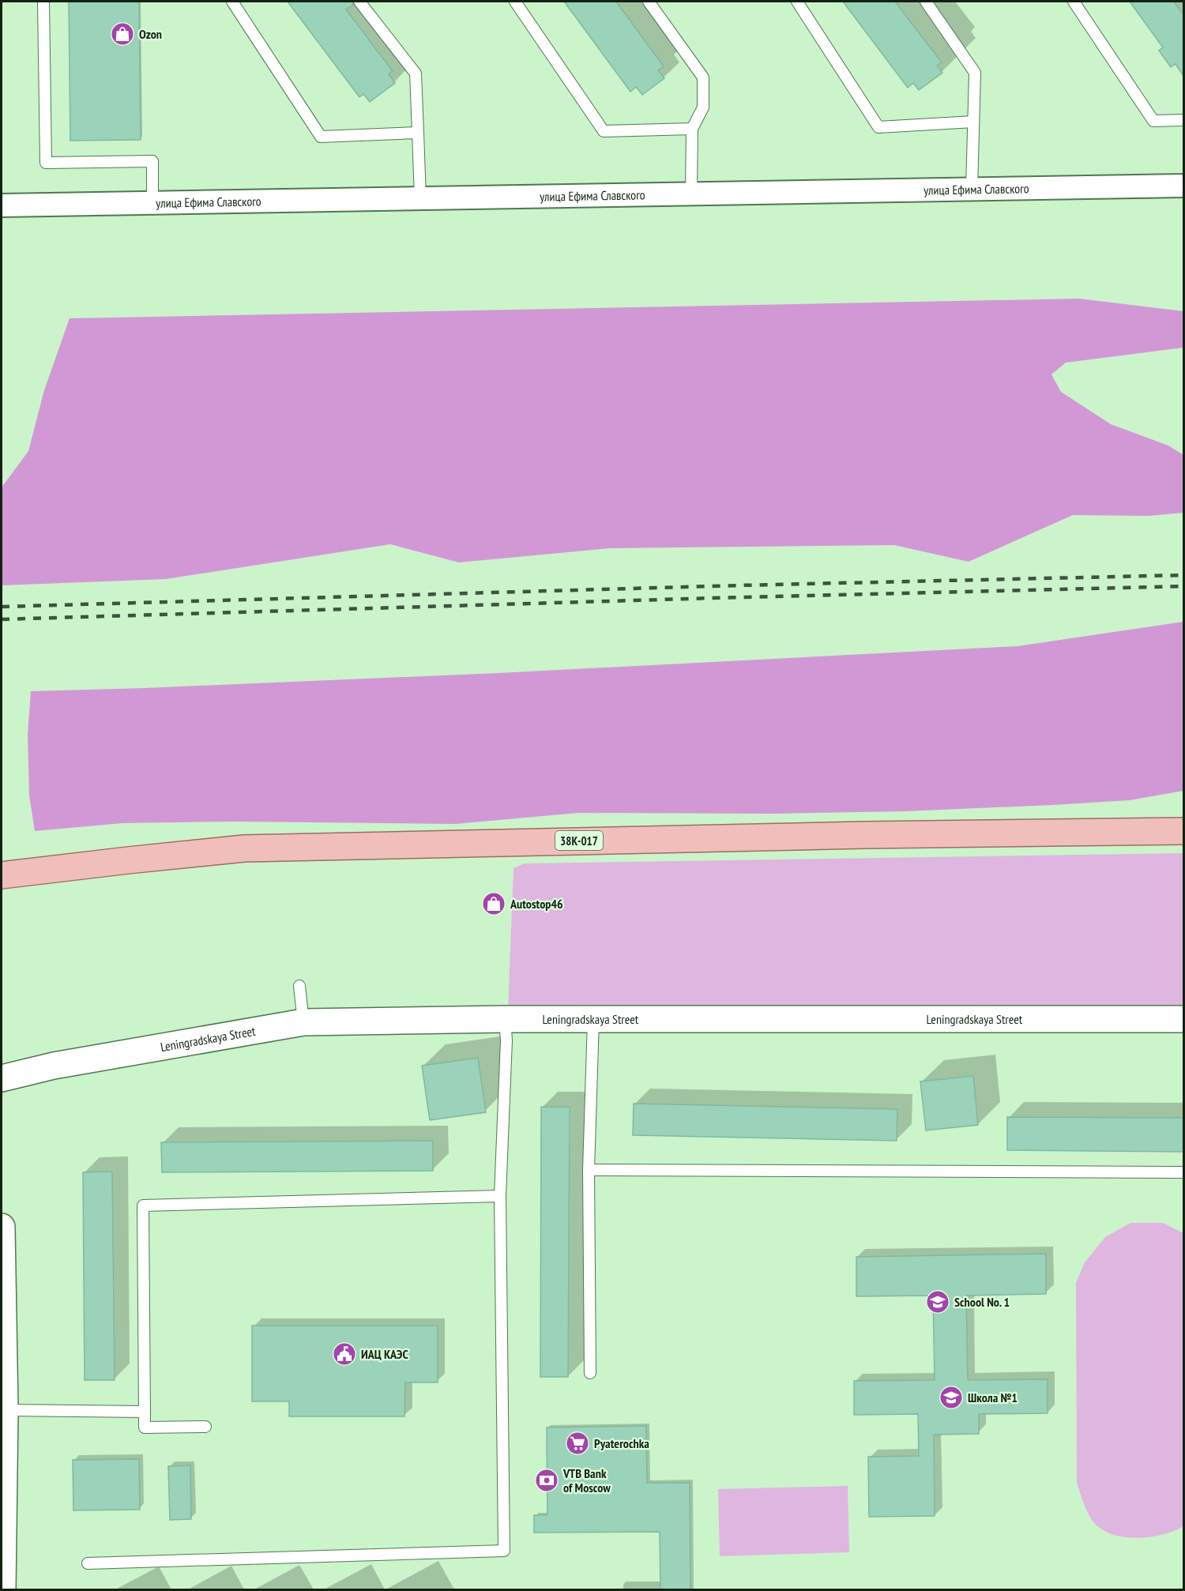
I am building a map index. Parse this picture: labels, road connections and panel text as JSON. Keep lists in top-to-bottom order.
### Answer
{
  "streets": {
    "main road": ["38К-017"],
    "street": ["улица Ефима Славского", "Leningradskaya Street"]
  },
  "places": {
    "shop": ["Ozon", "Autostop46"],
    "school or university": ["School No. 1", "Школа №1"],
    "public building": ["ИАЦ КАЭС"],
    "supermarket": ["Pyaterochka"],
    "bank": ["VTB Bank of Moscow"]
  }
}
